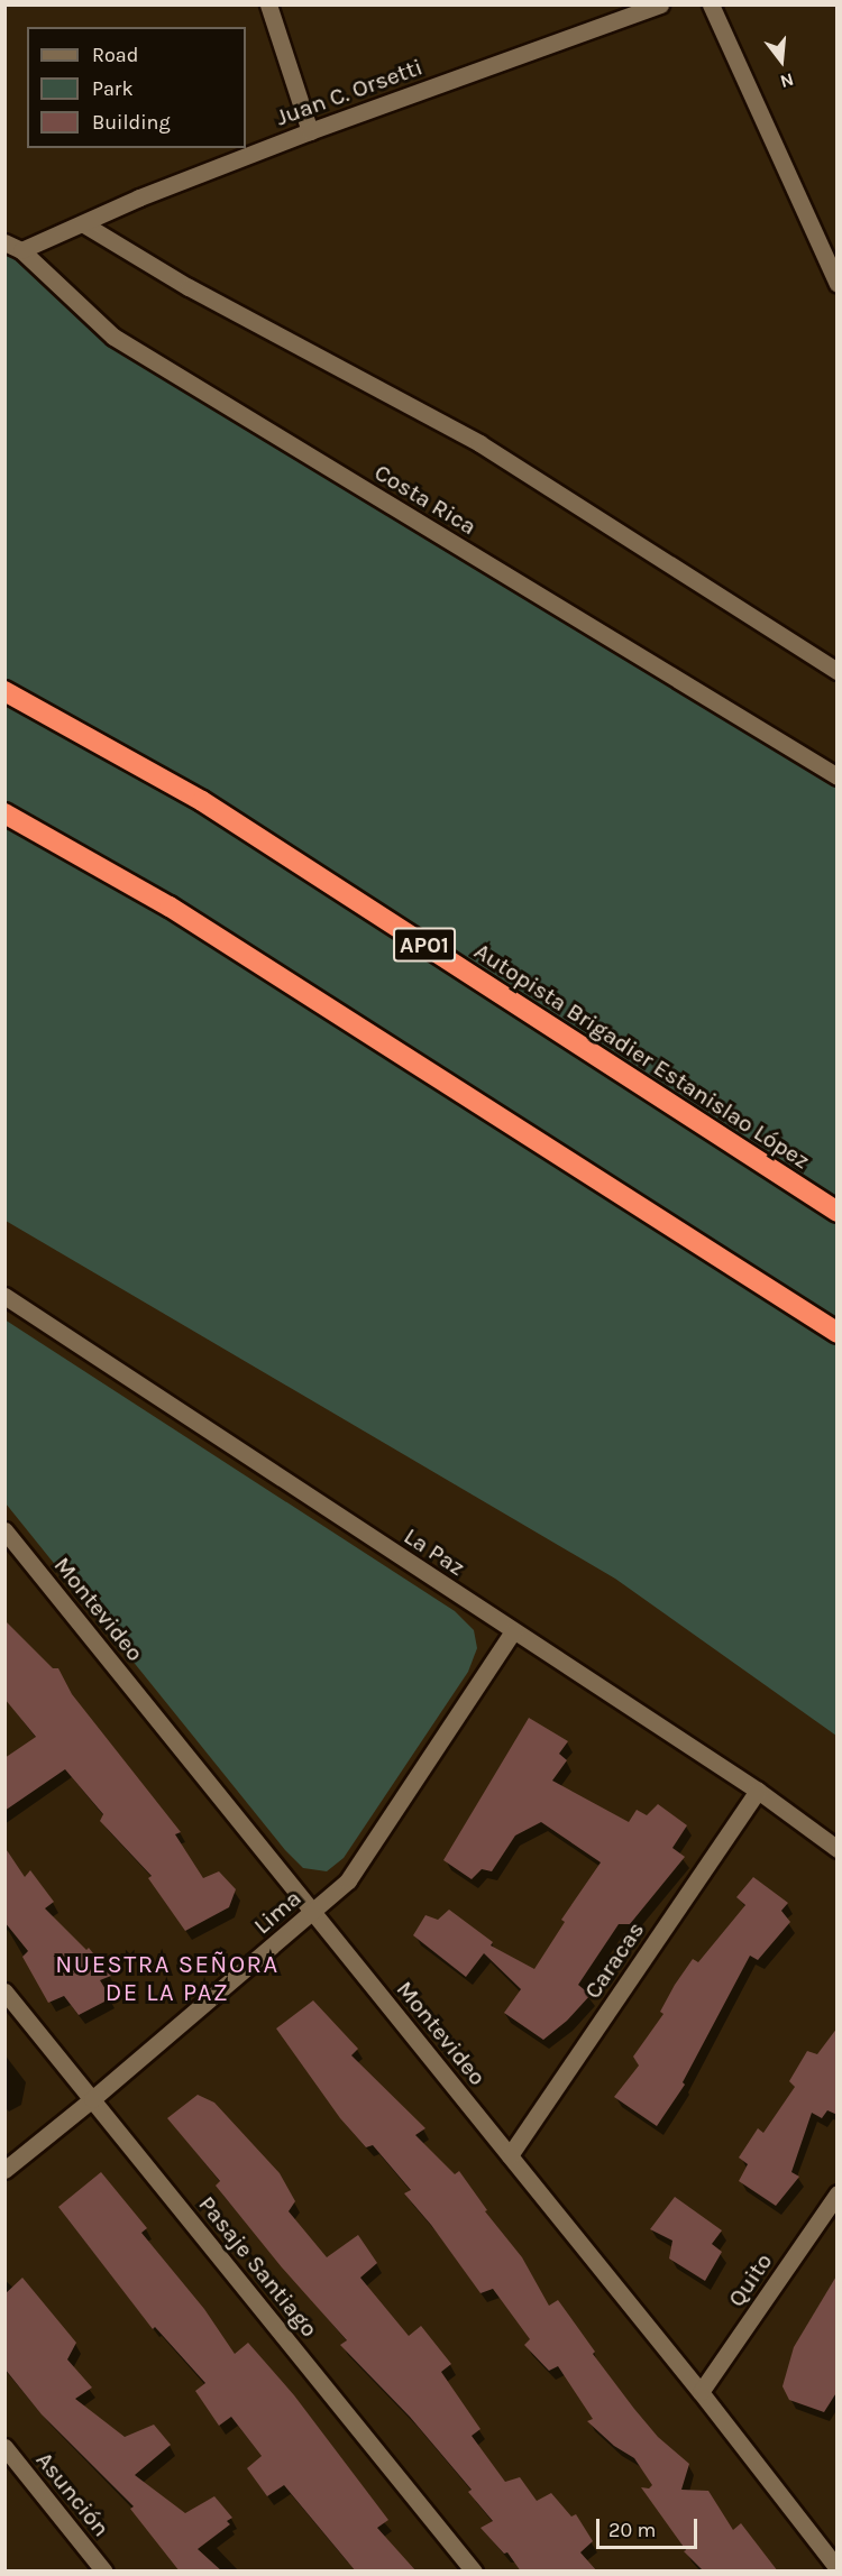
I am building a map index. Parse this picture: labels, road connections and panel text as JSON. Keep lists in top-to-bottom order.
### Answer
{
  "streets": {
    "highway": ["AP01", "Autopista Brigadier Estanislao López"],
    "street": [
      "Juan C. Orsetti",
      "Costa Rica",
      "La Paz",
      "Montevideo",
      "Lima",
      "Caracas",
      "Pasaje Santiago",
      "Quito",
      "Asunción"
    ]
  },
  "crossings": [
    ["Juan C. Orsetti", "Costa Rica"],
    ["La Paz", "Lima"],
    ["La Paz", "Caracas"],
    ["Montevideo", "Lima"],
    ["Montevideo", "Caracas"],
    ["Montevideo", "Quito"],
    ["Lima", "Pasaje Santiago"]
  ],
  "districts": ["NUESTRA SEÑORA DE LA PAZ"],
  "legend": ["Road", "Park", "Building"],
  "scale_bar": "20 m",
  "north": "bottom"
}
